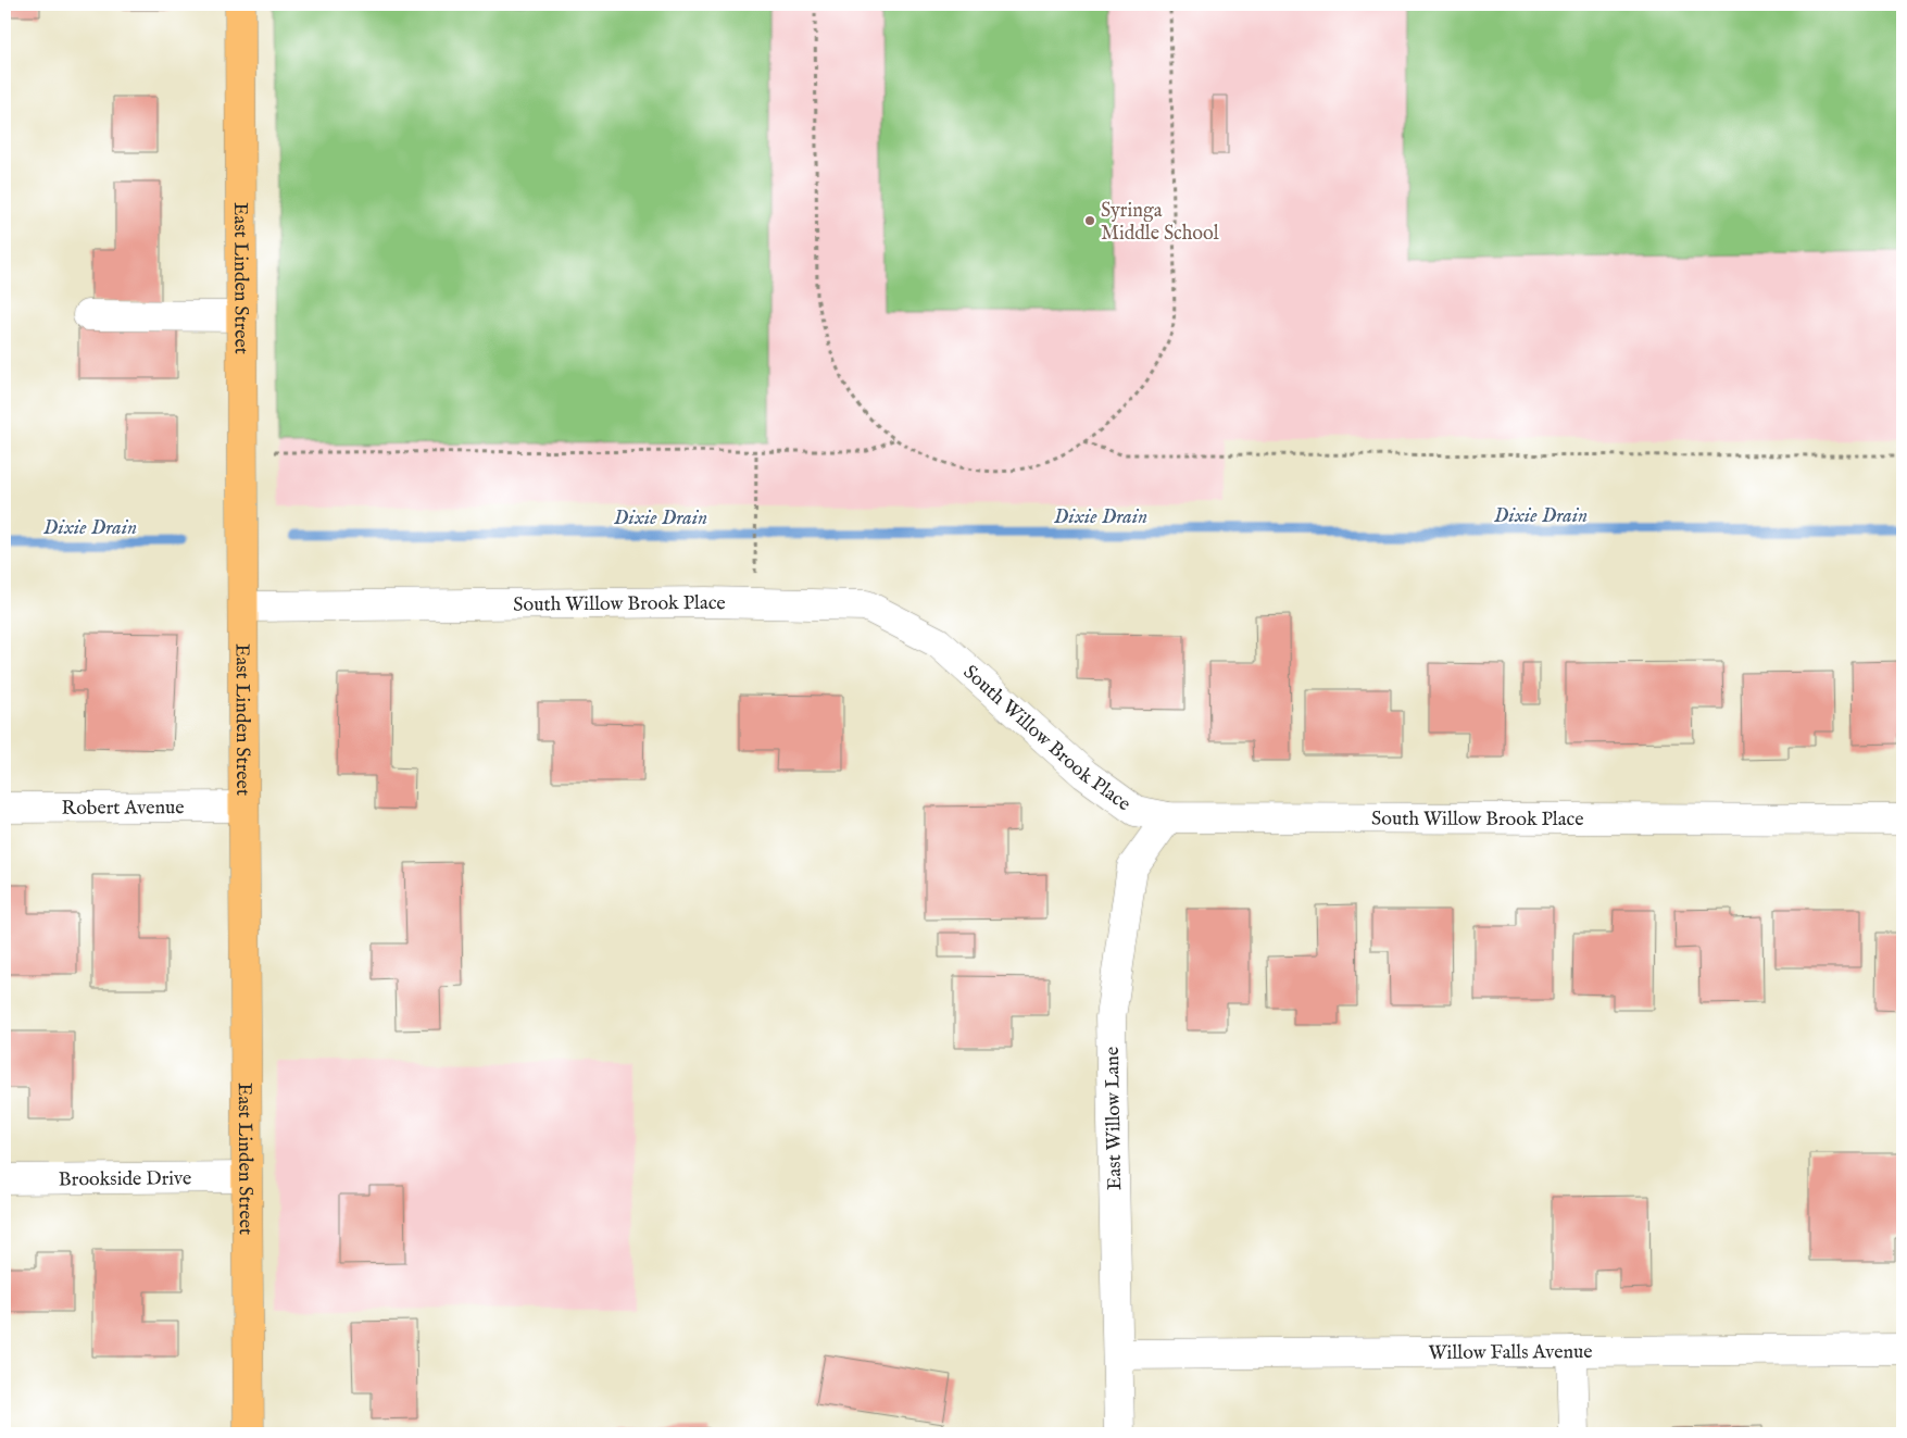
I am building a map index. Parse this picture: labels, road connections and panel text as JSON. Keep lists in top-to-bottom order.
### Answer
{
  "streets": {
    "main road": ["East Linden Street"],
    "street": [
      "South Willow Brook Place",
      "Robert Avenue",
      "East Willow Lane",
      "Brookside Drive",
      "Willow Falls Avenue"
    ]
  },
  "crossings": [
    ["East Linden Street", "South Willow Brook Place"],
    ["East Linden Street", "Robert Avenue"],
    ["East Linden Street", "Brookside Drive"],
    ["South Willow Brook Place", "East Willow Lane"],
    ["East Willow Lane", "Willow Falls Avenue"]
  ],
  "water": ["Dixie Drain"],
  "places": ["Syringa Middle School"]
}
